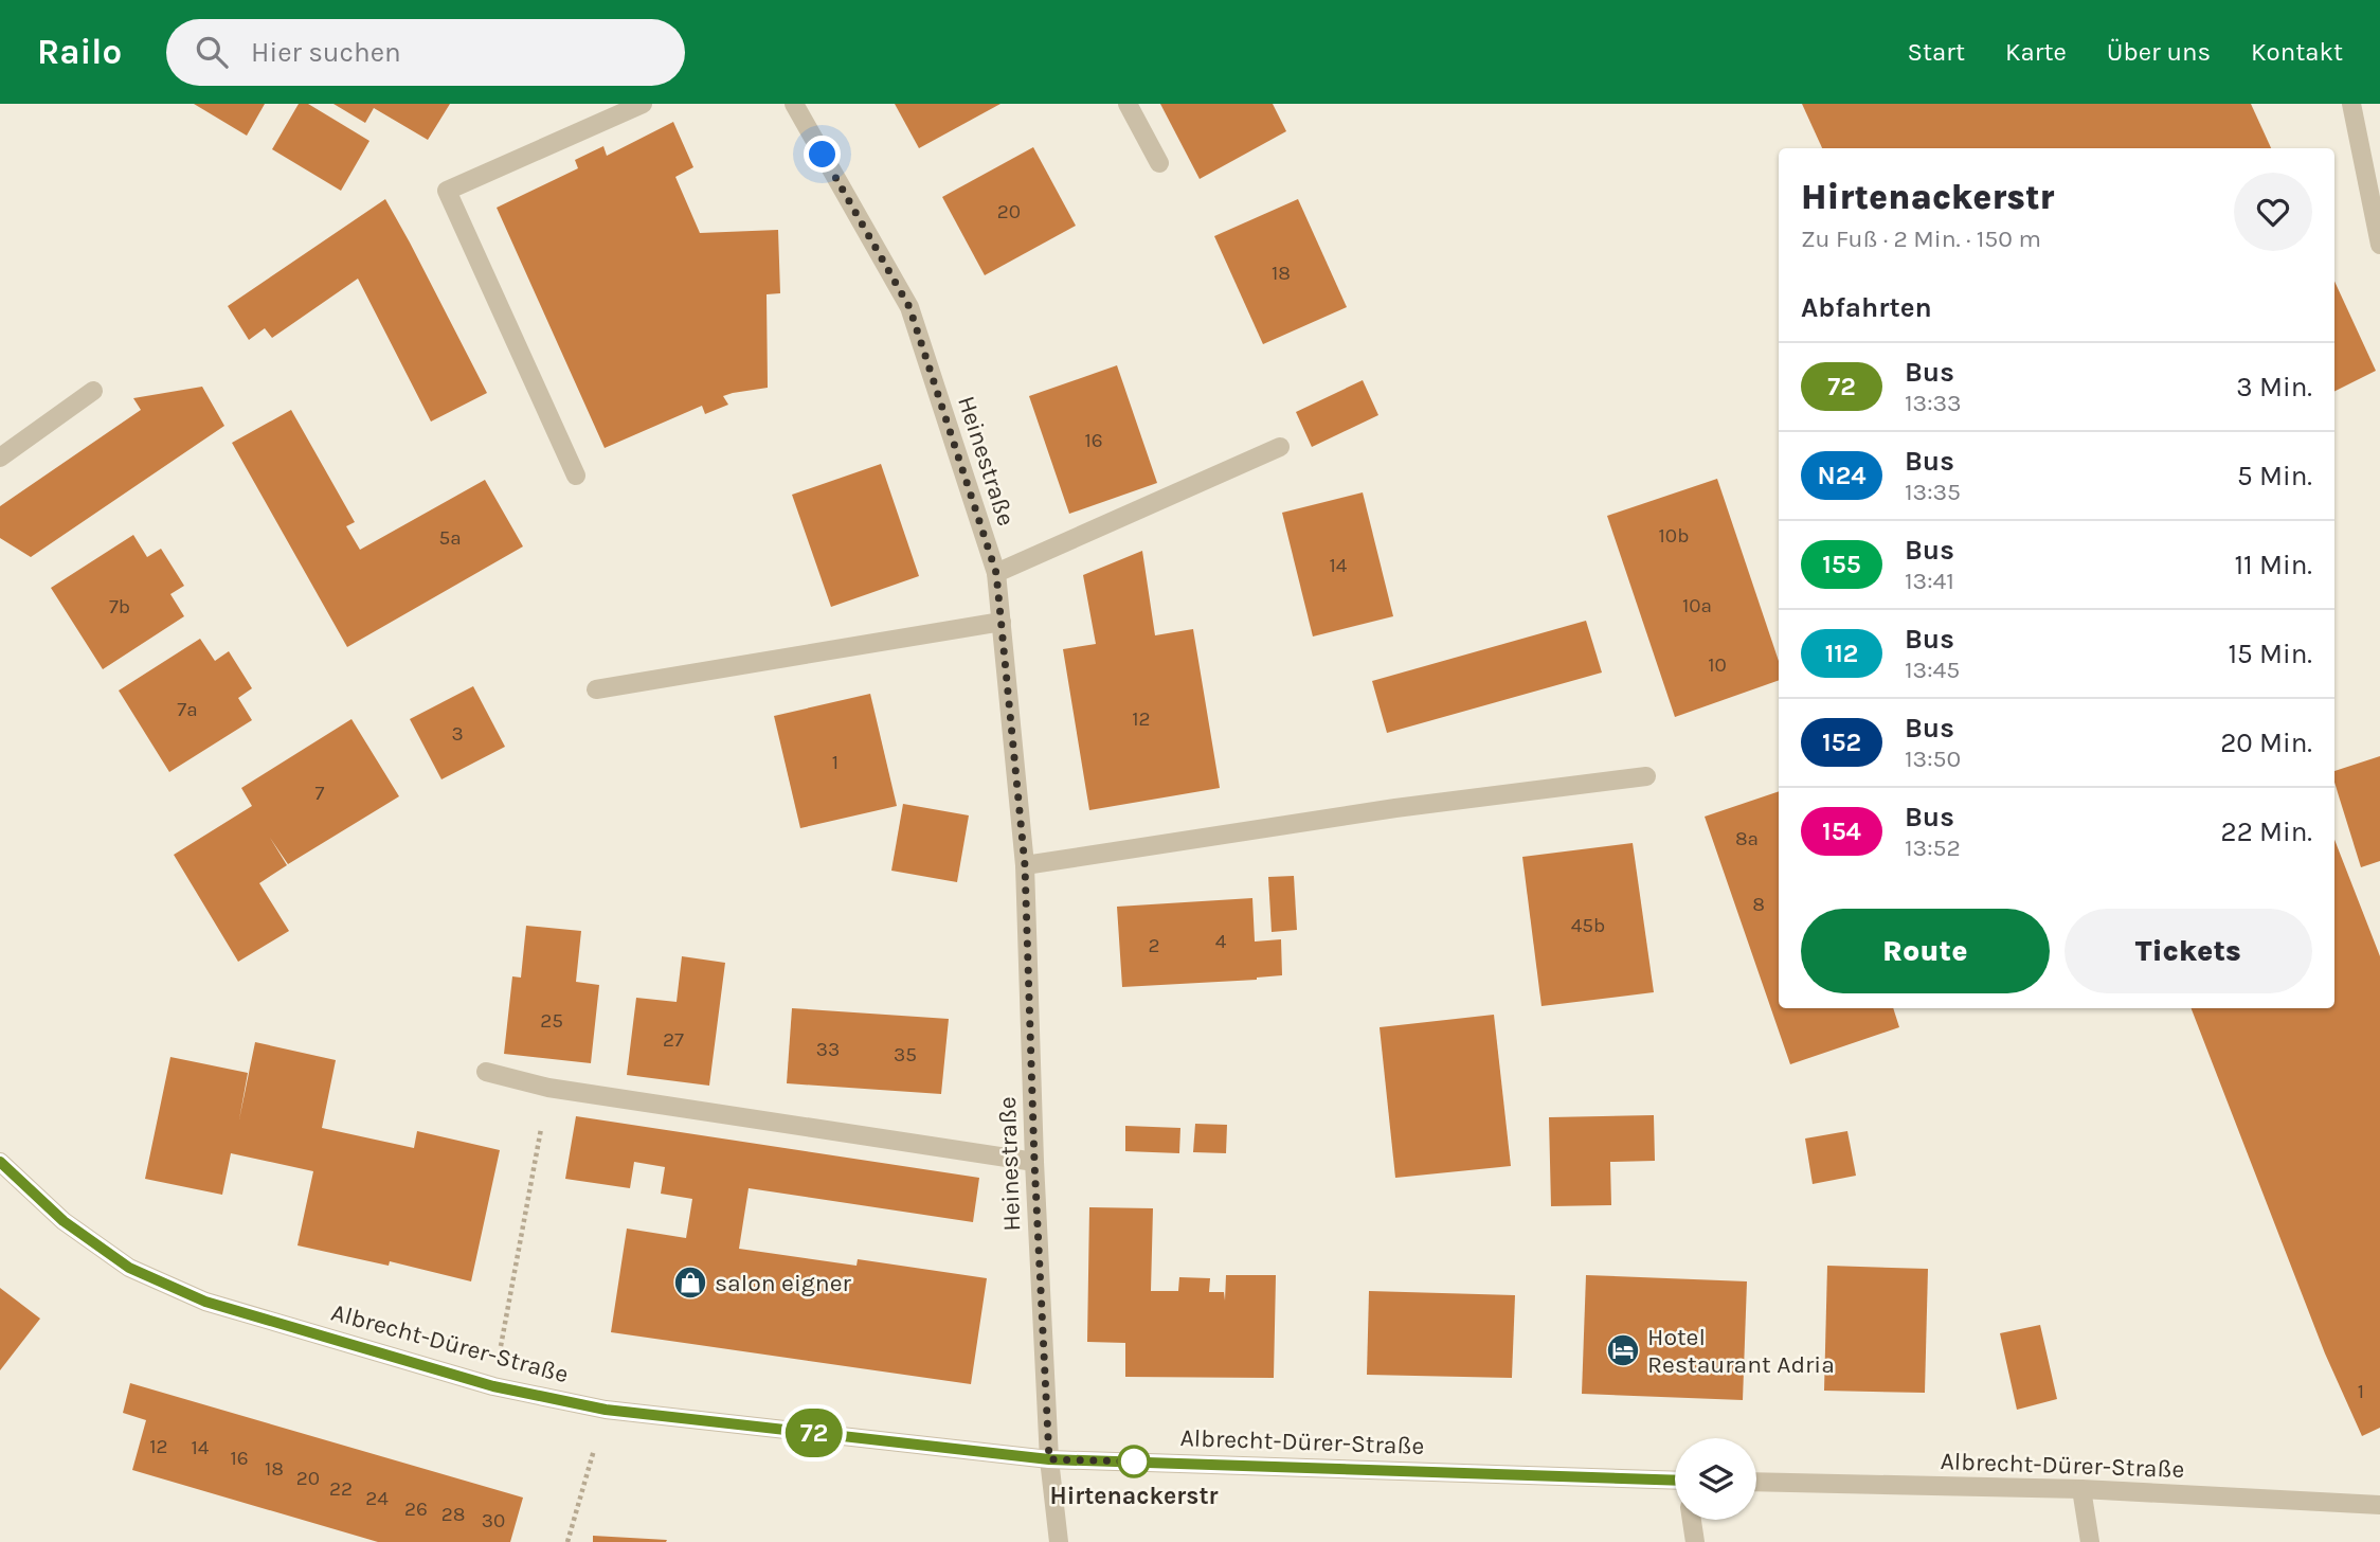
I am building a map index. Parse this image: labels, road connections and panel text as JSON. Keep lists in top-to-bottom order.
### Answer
{
  "streets": {
    "street": ["Heinestraße", "Albrecht-Dürer-Straße"]
  },
  "crossings": [
    ["Heinestraße", "Albrecht-Dürer-Straße"]
  ],
  "places": {
    "shop": ["salon eigner"],
    "hotel": ["Hotel Restaurant Adria"],
    "other": ["Hirtenackerstr"]
  },
  "lines": ["bus line 72"],
  "house_numbers": [
    "20",
    "18",
    "16",
    "10b",
    "5a",
    "14",
    "10a",
    "7b",
    "10",
    "7a",
    "12",
    "3",
    "1",
    "7",
    "8a",
    "8",
    "45b",
    "4",
    "2",
    "25",
    "27",
    "33",
    "35",
    "1",
    "12",
    "14",
    "16",
    "18",
    "20",
    "22",
    "24",
    "26",
    "28",
    "30"
  ],
  "page": {
    "header": "Railo",
    "search": "Hier suchen",
    "nav": [
      "Start",
      "Karte",
      "Über uns",
      "Kontakt"
    ],
    "on_map": "72",
    "heading": [
      ["Hirtenackerstr", "Zu Fuß · 2 Min. · 150 m"],
      "Abfahrten"
    ],
    "list": [
      {
        "mark": "72",
        "name": "Bus",
        "note": "13:33",
        "value": "3 Min."
      },
      {
        "mark": "N24",
        "name": "Bus",
        "note": "13:35",
        "value": "5 Min."
      },
      {
        "mark": "155",
        "name": "Bus",
        "note": "13:41",
        "value": "11 Min."
      },
      {
        "mark": "112",
        "name": "Bus",
        "note": "13:45",
        "value": "15 Min."
      },
      {
        "mark": "152",
        "name": "Bus",
        "note": "13:50",
        "value": "20 Min."
      },
      {
        "mark": "154",
        "name": "Bus",
        "note": "13:52",
        "value": "22 Min."
      }
    ],
    "buttons": ["Route", "Tickets"]
  }
}
